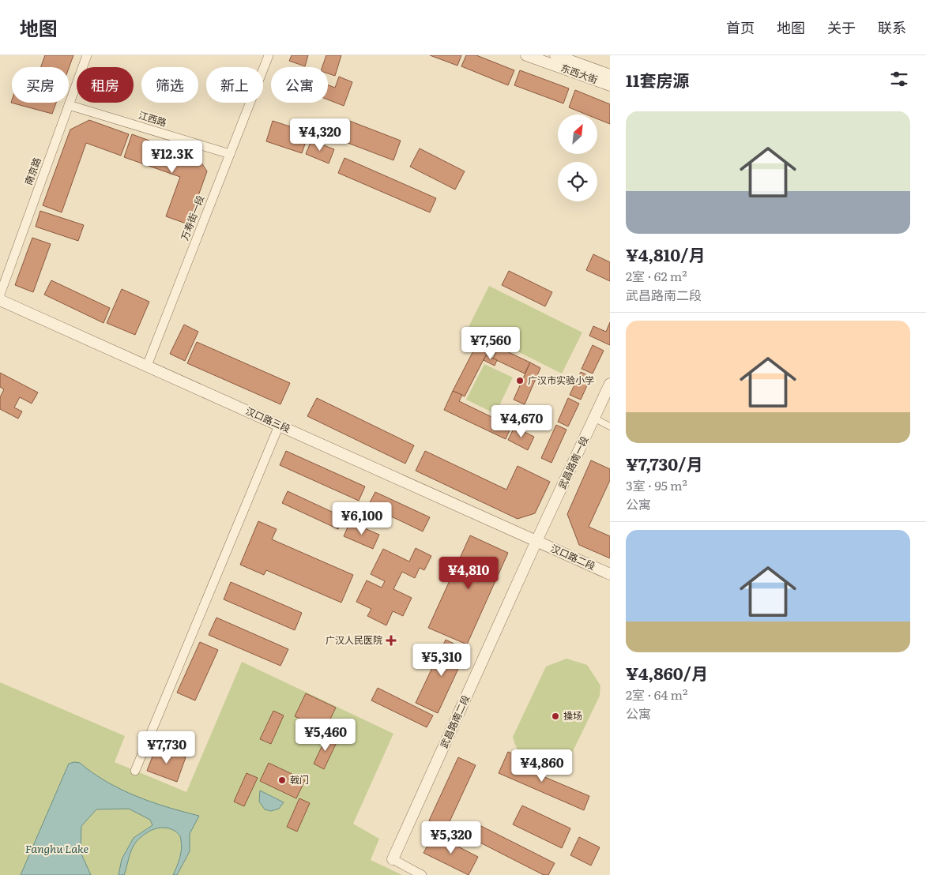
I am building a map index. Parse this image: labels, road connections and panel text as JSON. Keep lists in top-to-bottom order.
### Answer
{
  "streets": {
    "street": [
      "东西大街",
      "江西路",
      "南京路",
      "万寿街一段",
      "汉口路三段",
      "武昌路南一段",
      "汉口路二段",
      "武昌路南二段"
    ]
  },
  "crossings": [
    ["江西路", "南京路"],
    ["江西路", "万寿街一段"],
    ["万寿街一段", "汉口路三段"],
    ["汉口路三段", "武昌路南一段"],
    ["汉口路三段", "汉口路二段"],
    ["汉口路三段", "武昌路南二段"],
    ["武昌路南一段", "汉口路二段"],
    ["武昌路南一段", "武昌路南二段"],
    ["汉口路二段", "武昌路南二段"]
  ],
  "water": ["Fanghu Lake"],
  "places": {
    "other": ["广汉市实验小学", "操场", "戟门"],
    "health": ["广汉人民医院"]
  },
  "north": "top right",
  "page": {
    "header": "地图",
    "nav": [
      "首页",
      "地图",
      "关于",
      "联系"
    ],
    "heading": "11套房源",
    "chip": [
      "买房",
      "租房",
      "筛选",
      "新上",
      "公寓"
    ],
    "list": [
      {
        "name": "¥4,810/月",
        "note": "2室 · 62 m² · 武昌路南二段"
      },
      {
        "name": "¥7,730/月",
        "note": "3室 · 95 m² · 公寓"
      },
      {
        "name": "¥4,860/月",
        "note": "2室 · 64 m² · 公寓"
      }
    ],
    "price": [
      "¥4,320",
      "¥12.3K",
      "¥7,560",
      "¥4,670",
      "¥6,100",
      "¥4,810",
      "¥5,310",
      "¥5,460",
      "¥7,730",
      "¥4,860",
      "¥5,320"
    ]
  }
}
